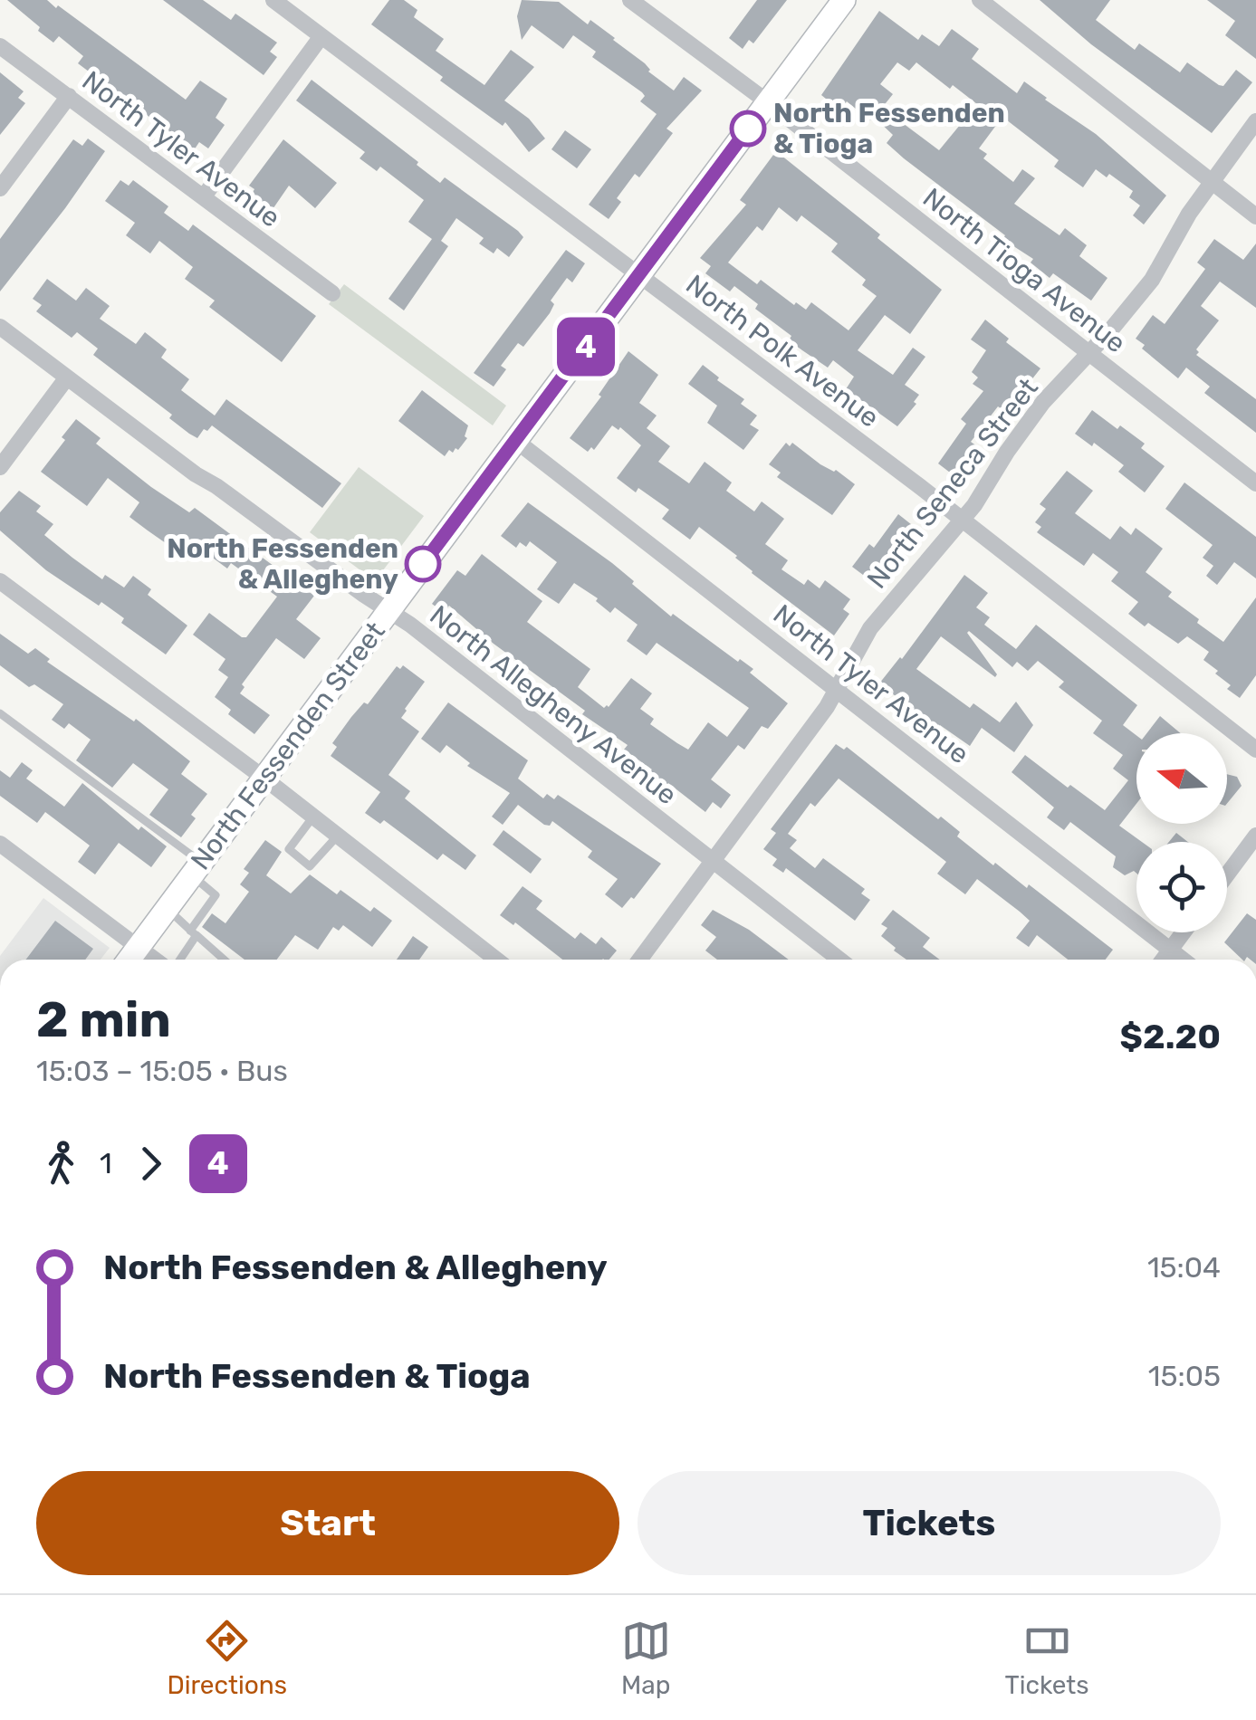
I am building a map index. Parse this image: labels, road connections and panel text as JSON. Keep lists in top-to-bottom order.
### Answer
{
  "streets": {
    "main road": ["North Fessenden Street"],
    "street": [
      "North Tyler Avenue",
      "North Tioga Avenue",
      "North Polk Avenue",
      "North Seneca Street",
      "North Allegheny Avenue"
    ]
  },
  "crossings": [
    ["North Tyler Avenue", "North Seneca Street"],
    ["North Tyler Avenue", "North Fessenden Street"],
    ["North Tioga Avenue", "North Seneca Street"],
    ["North Tioga Avenue", "North Fessenden Street"],
    ["North Polk Avenue", "North Seneca Street"],
    ["North Polk Avenue", "North Fessenden Street"],
    ["North Seneca Street", "North Allegheny Avenue"],
    ["North Allegheny Avenue", "North Fessenden Street"]
  ],
  "places": ["North Fessenden & Tioga", "North Fessenden & Allegheny"],
  "lines": ["bus line 4"],
  "north": "left",
  "page": {
    "on_map": "4",
    "heading": ["2 min", "15:03 – 15:05 · Bus", "$2.20"],
    "legs": ["1", "4"],
    "list": [
      {
        "name": "North Fessenden & Allegheny",
        "value": "15:04"
      },
      {
        "name": "North Fessenden & Tioga",
        "value": "15:05"
      }
    ],
    "buttons": ["Start", "Tickets"],
    "tabs": ["Directions", "Map", "Tickets"]
  }
}
